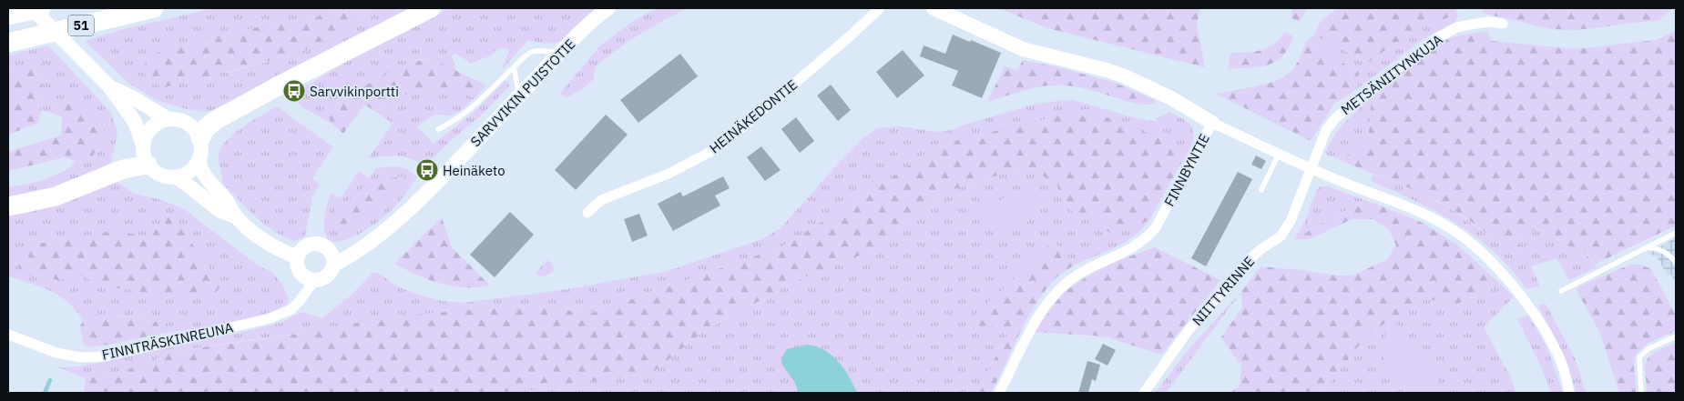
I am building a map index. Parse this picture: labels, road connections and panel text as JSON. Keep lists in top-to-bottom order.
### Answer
{
  "streets": {
    "highway": ["51"],
    "main road": ["SARVVIKIN PUISTOTIE", "FINNBYNTIE"],
    "street": [
      "METSÄNIITYNKUJA",
      "HEINÄKEDONTIE",
      "NIITTYRINNE",
      "FINNTRÄSKINREUNA"
    ]
  },
  "crossings": [
    ["METSÄNIITYNKUJA", "NIITTYRINNE"],
    ["SARVVIKIN PUISTOTIE", "FINNTRÄSKINREUNA"]
  ],
  "places": {
    "bus stop": ["Sarvvikinportti", "Heinäketo"]
  }
}
